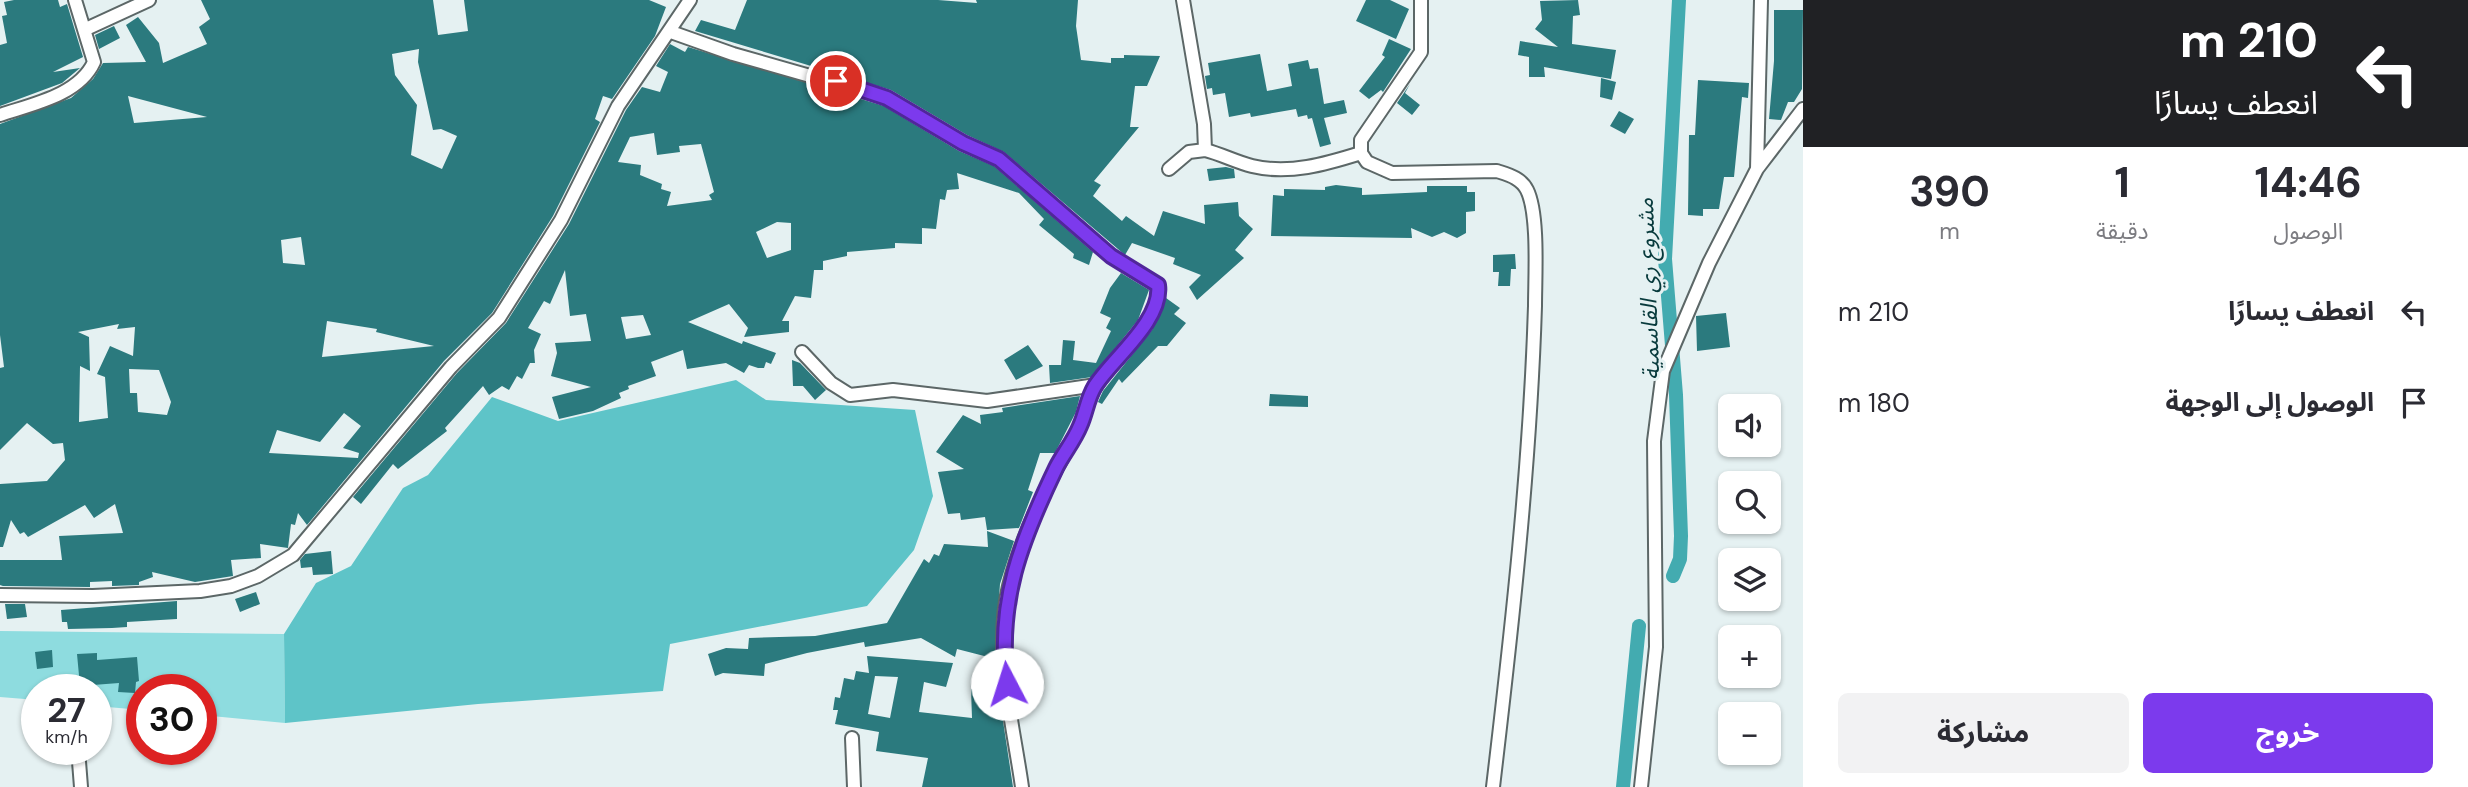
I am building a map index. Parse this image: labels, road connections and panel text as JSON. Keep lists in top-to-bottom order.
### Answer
{
  "water": ["مشروع ري القاسمية"],
  "page": {
    "turn": ["210 m", "انعطف يسارًا"],
    "eta": [
      "14:46",
      "الوصول",
      "1",
      "دقيقة",
      "390",
      "m"
    ],
    "list": [
      {
        "name": "انعطف يسارًا",
        "value": "210 m"
      },
      {
        "name": "الوصول إلى الوجهة",
        "value": "180 m"
      }
    ],
    "map_buttons": ["+", "−"],
    "speed": "27 km/h",
    "limit": "30",
    "buttons": ["خروج", "مشاركة"]
  }
}
